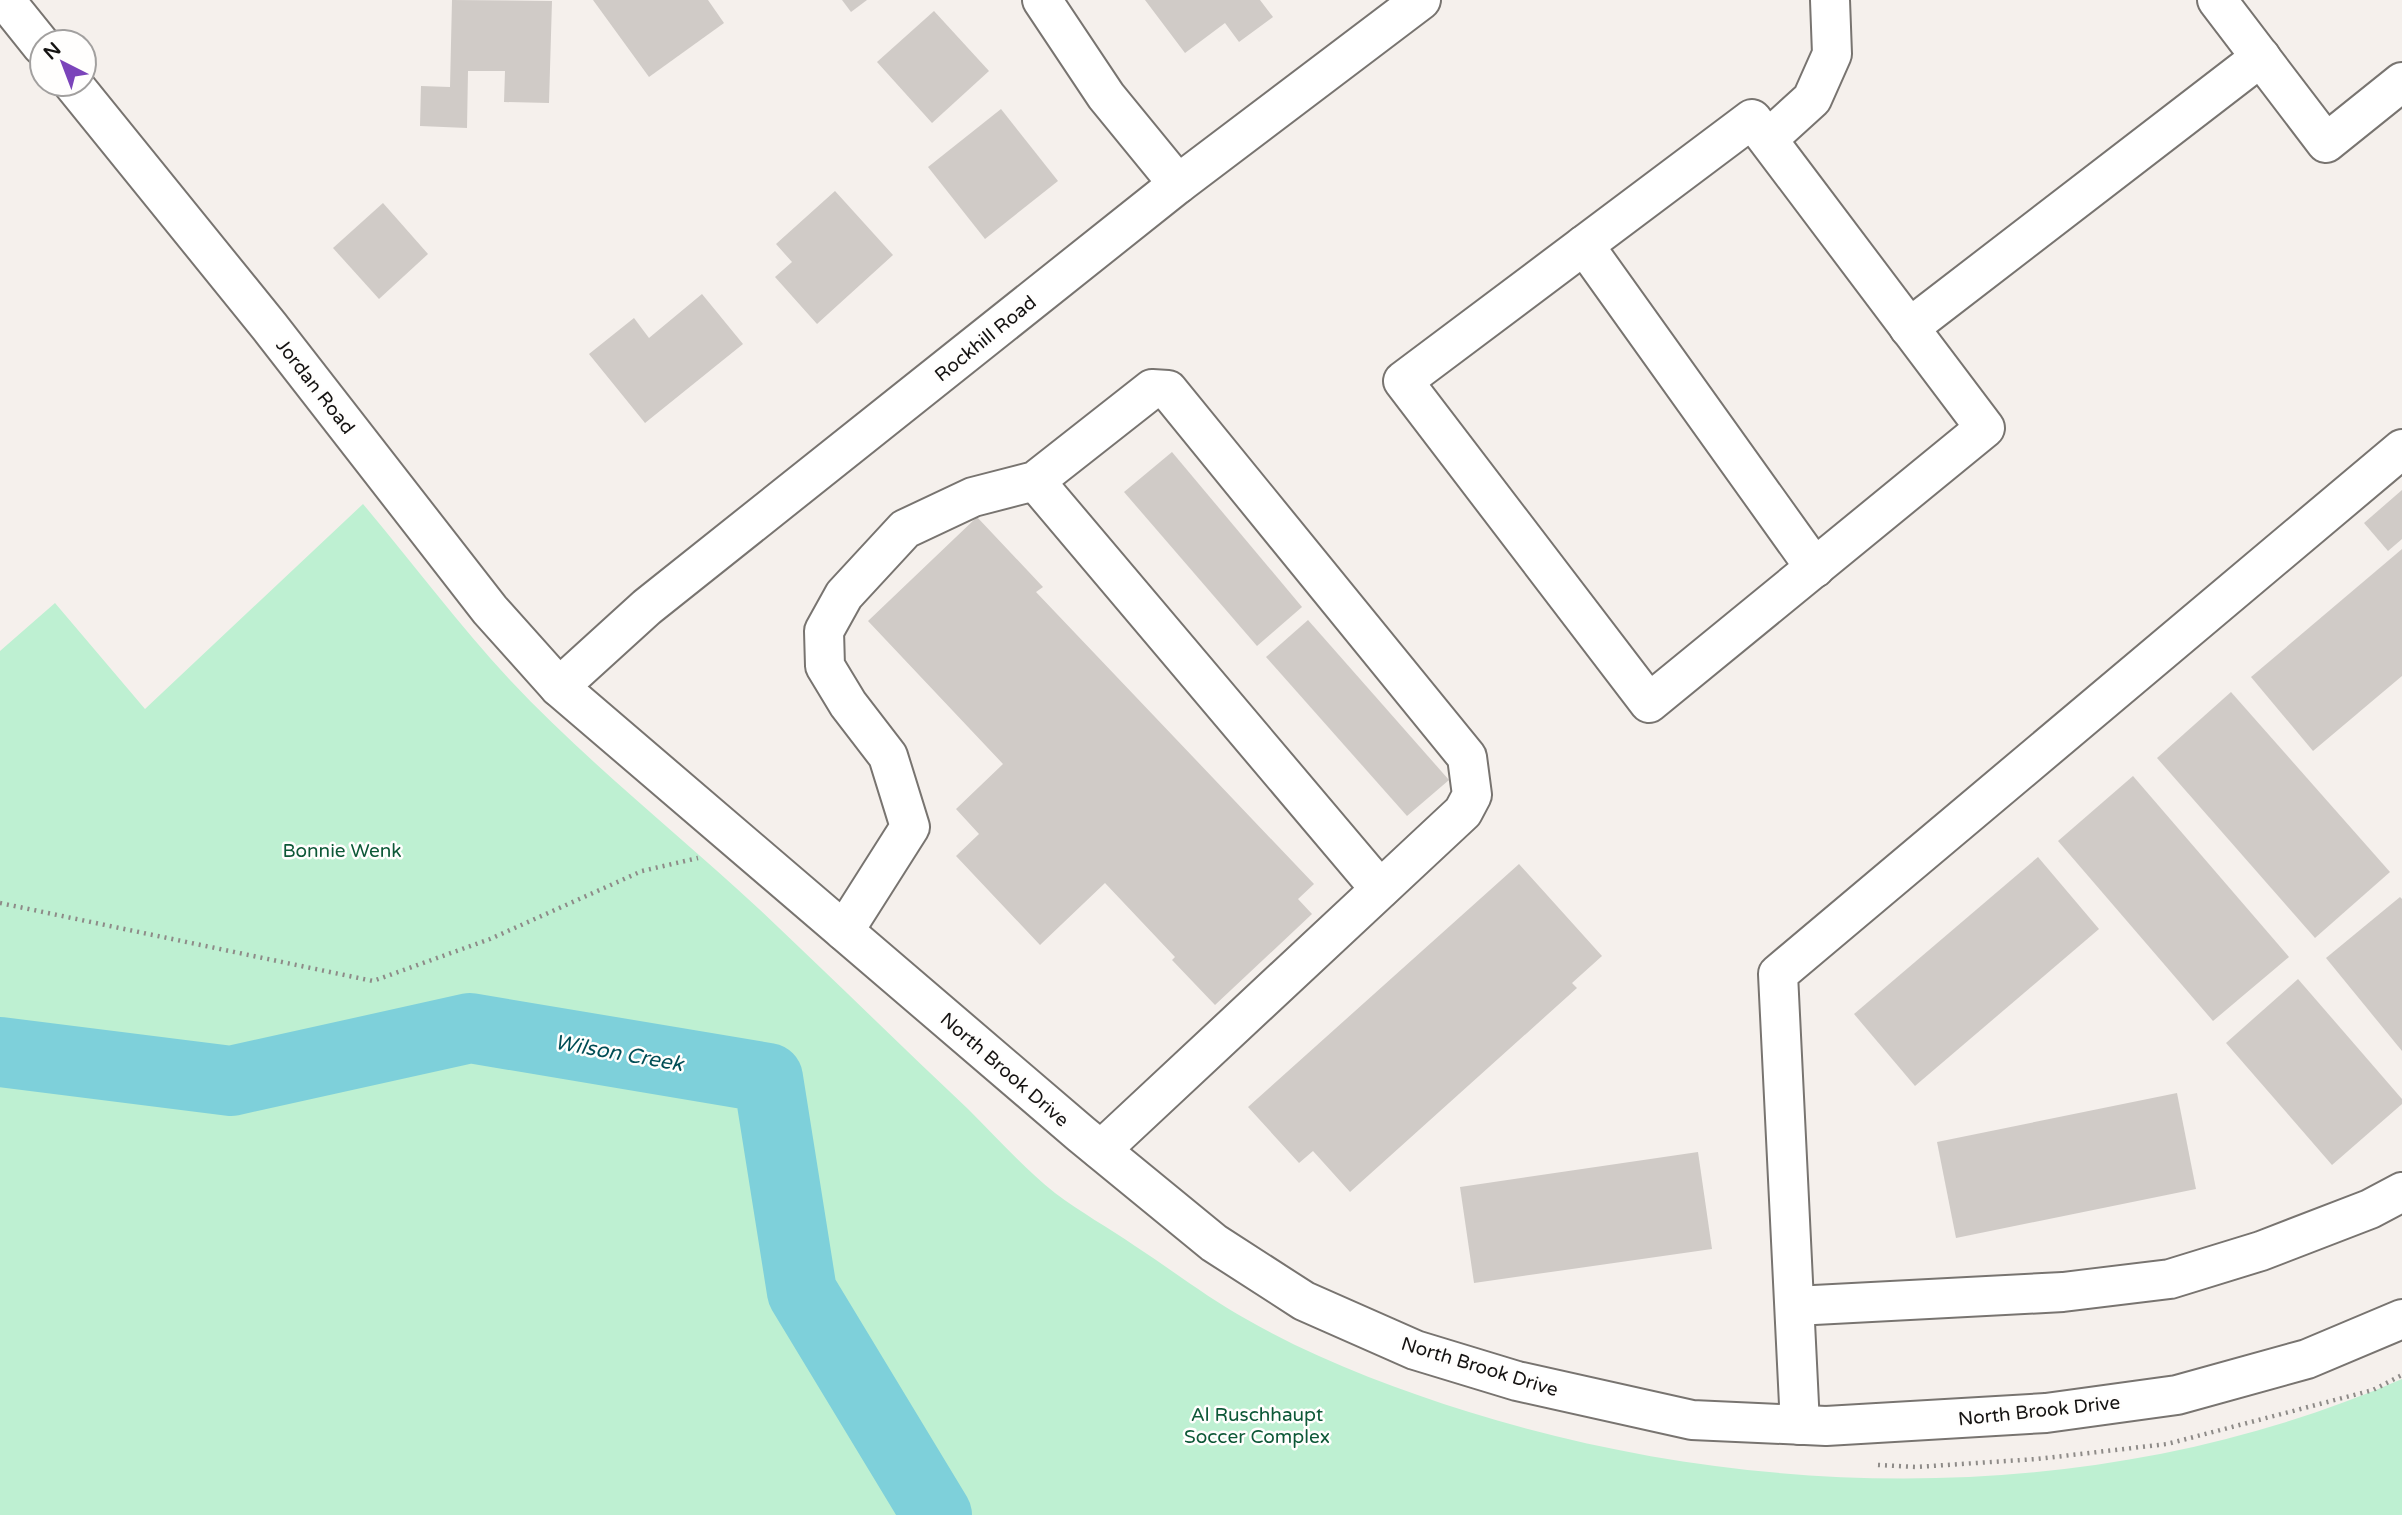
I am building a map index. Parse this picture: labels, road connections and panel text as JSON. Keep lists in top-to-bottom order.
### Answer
{
  "streets": {
    "street": ["Rockhill Road", "Jordan Road", "North Brook Drive"]
  },
  "crossings": [
    ["Rockhill Road", "Jordan Road"],
    ["Rockhill Road", "North Brook Drive"],
    ["Jordan Road", "North Brook Drive"]
  ],
  "water": ["Wilson Creek"],
  "parks": ["Bonnie Wenk", "Al Ruschhaupt Soccer Complex"],
  "north": "top left"
}
